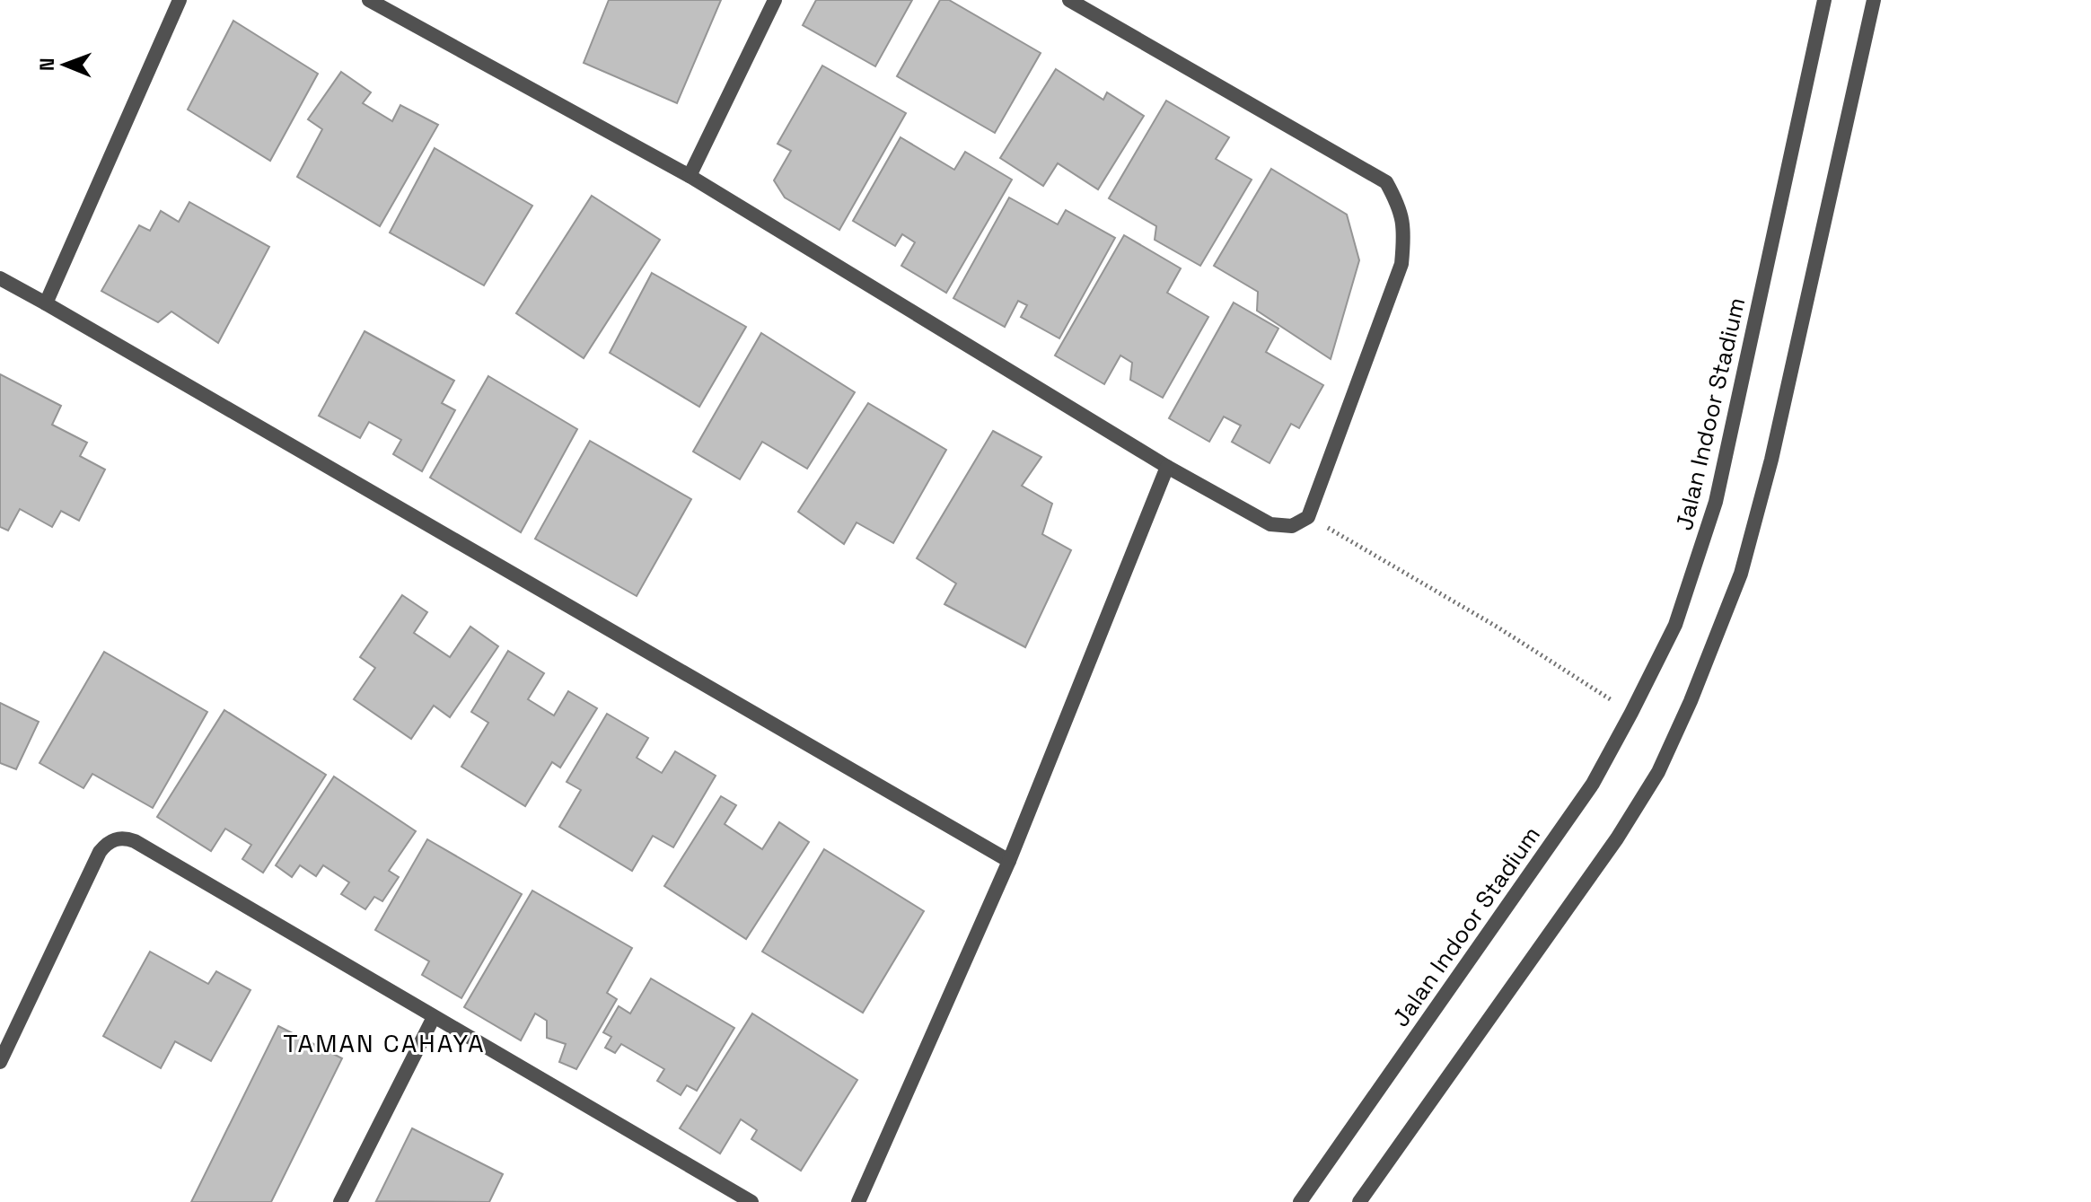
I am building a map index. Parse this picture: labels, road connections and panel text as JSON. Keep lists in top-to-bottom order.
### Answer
{
  "streets": {
    "street": ["Jalan Indoor Stadium"]
  },
  "districts": ["TAMAN CAHAYA"],
  "north": "left"
}
